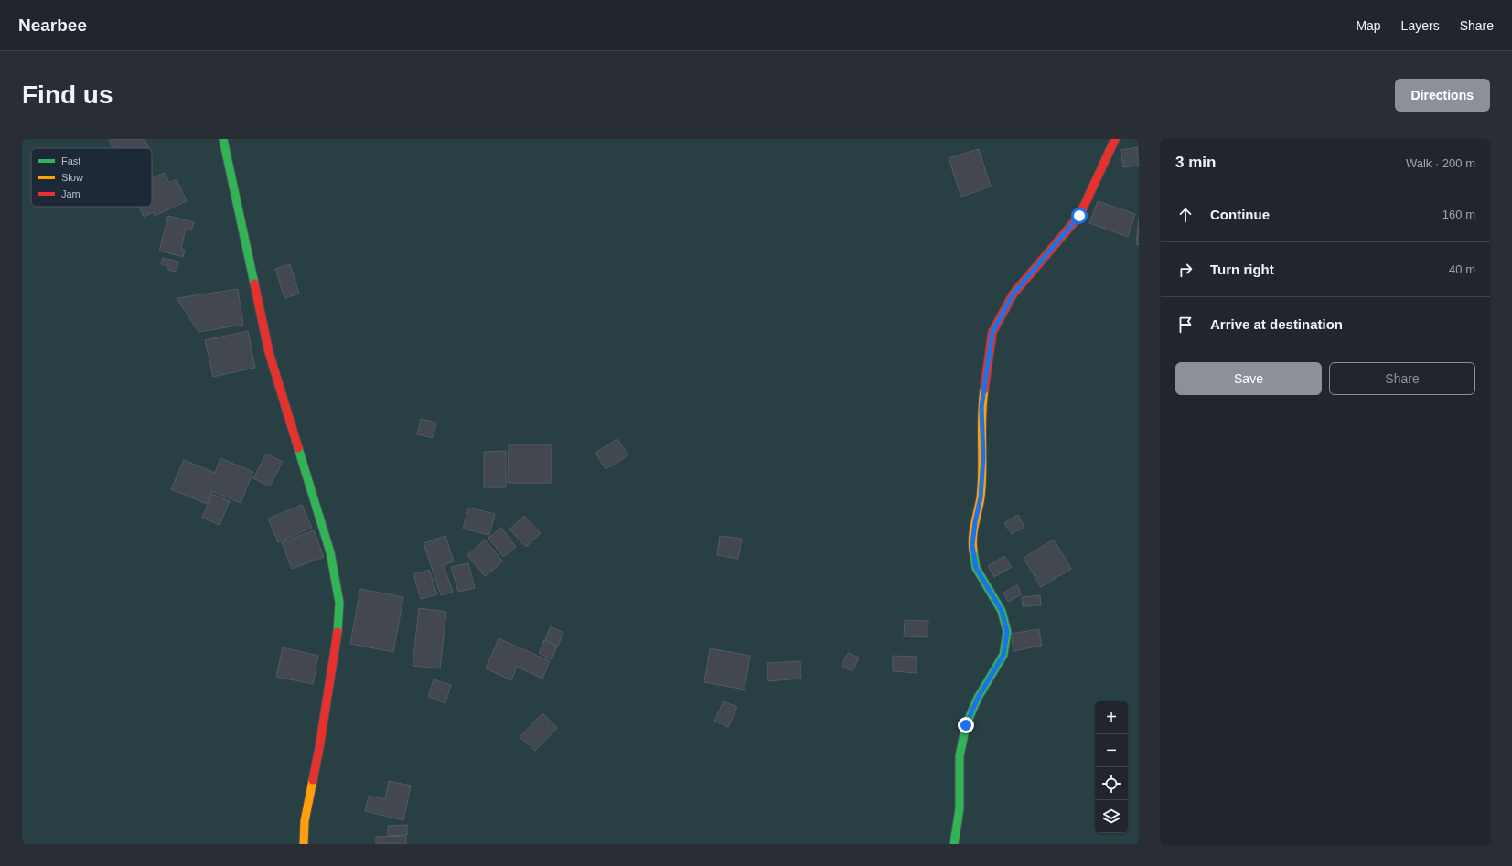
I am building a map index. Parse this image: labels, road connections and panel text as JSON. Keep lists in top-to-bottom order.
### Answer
{
  "legend": ["Fast", "Slow", "Jam"],
  "page": {
    "header": "Nearbee",
    "nav": ["Map", "Layers", "Share"],
    "buttons": [
      "Directions",
      ["Save", "Share"]
    ],
    "title": "Find us",
    "heading": ["3 min", "Walk · 200 m"],
    "list": [
      ["Continue", "160 m"],
      ["Turn right", "40 m"],
      "Arrive at destination"
    ],
    "map_buttons": ["+", "−"]
  }
}
